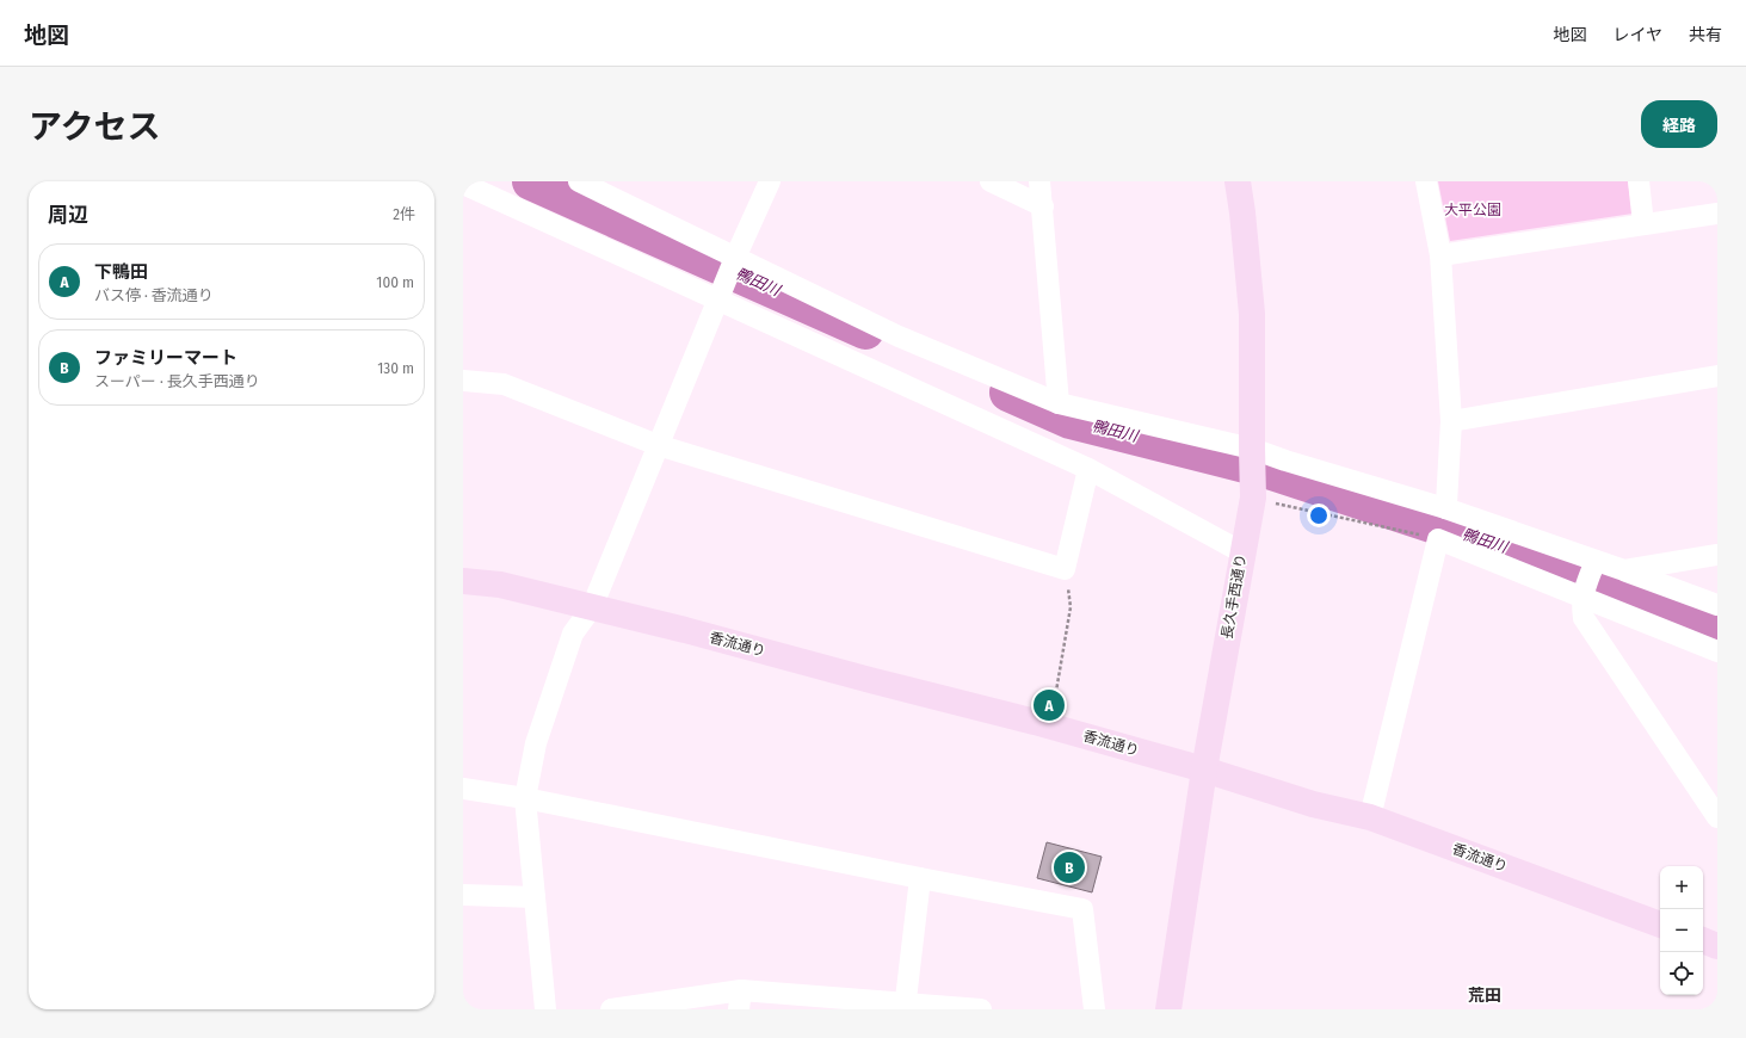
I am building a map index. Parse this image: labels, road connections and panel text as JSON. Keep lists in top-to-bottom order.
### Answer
{
  "streets": {
    "street": ["長久手西通り", "香流通り"]
  },
  "crossings": [
    ["長久手西通り", "香流通り"]
  ],
  "districts": ["荒田"],
  "water": ["鴨田川"],
  "parks": ["大平公園"],
  "page": {
    "header": "地図",
    "nav": ["地図", "レイヤ", "共有"],
    "title": "アクセス",
    "buttons": "経路",
    "heading": ["周辺", "2件"],
    "list": [
      {
        "mark": "A",
        "name": "下鴨田",
        "note": "バス停 · 香流通り",
        "value": "100 m"
      },
      {
        "mark": "B",
        "name": "ファミリーマート",
        "note": "スーパー · 長久手西通り",
        "value": "130 m"
      }
    ],
    "pins": ["A", "B"],
    "map_buttons": ["+", "−"]
  }
}
